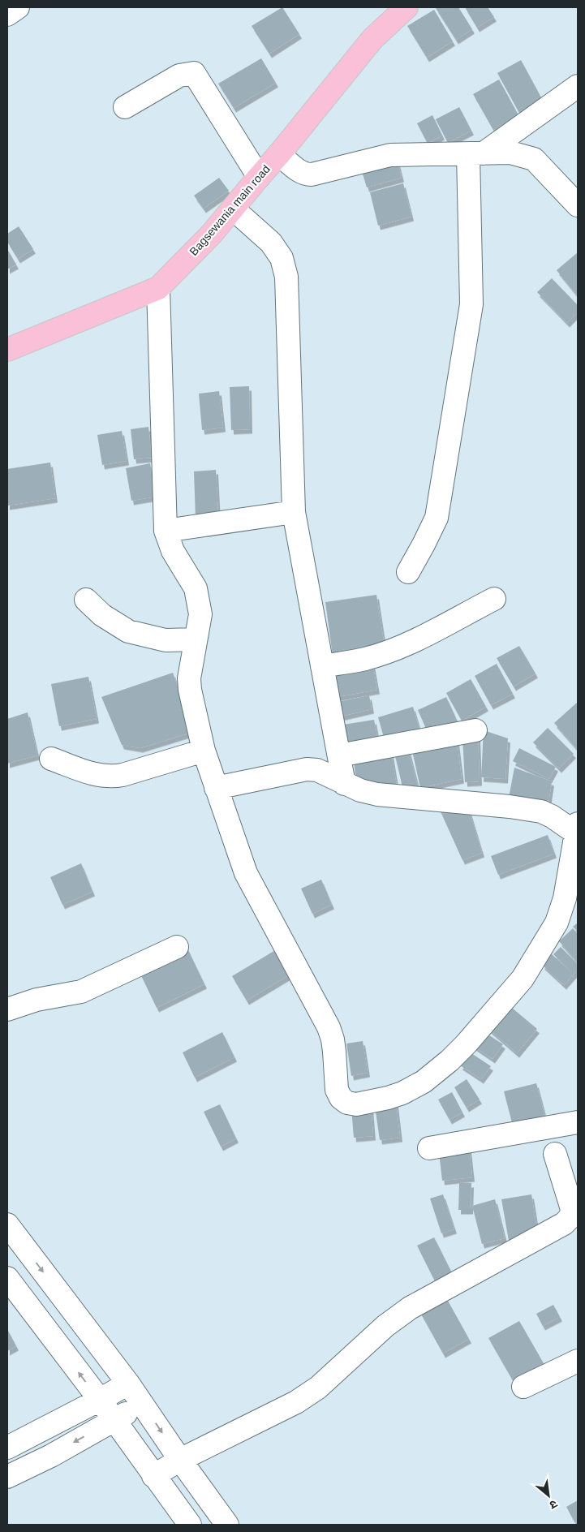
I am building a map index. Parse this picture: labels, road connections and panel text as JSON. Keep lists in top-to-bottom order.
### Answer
{
  "streets": {
    "main road": ["Bagsewania main road"]
  },
  "north": "bottom right"
}
